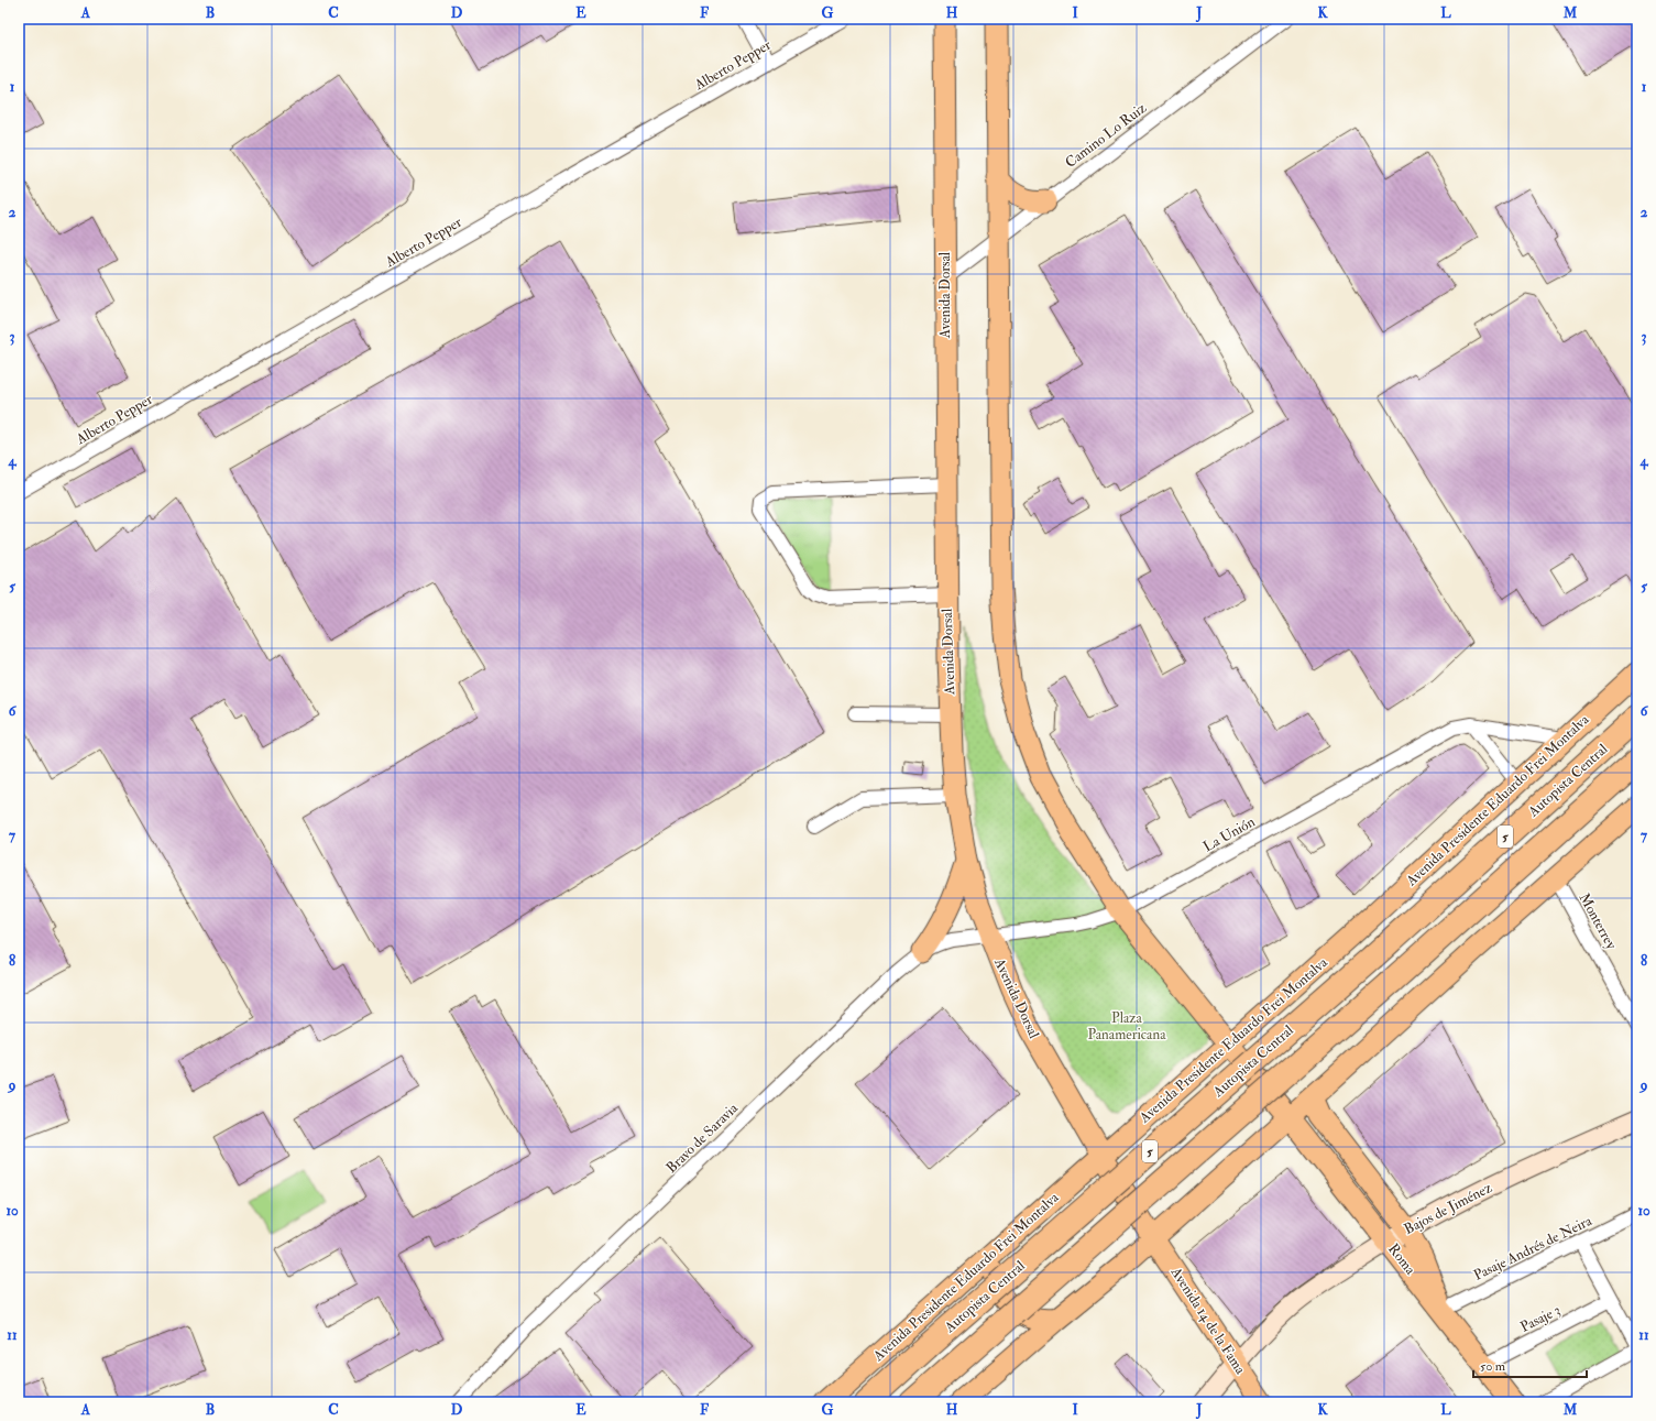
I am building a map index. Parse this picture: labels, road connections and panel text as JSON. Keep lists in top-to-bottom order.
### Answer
{
  "streets": {
    "highway": ["Autopista Central", "5"],
    "main road": [
      "Avenida Dorsal",
      "Avenida Presidente Eduardo Frei Montalva",
      "Roma",
      "Avenida 14 de la Fama"
    ],
    "street": [
      "Alberto Pepper",
      "Camino Lo Ruiz",
      "La Unión",
      "Monterrey",
      "Bravo de Saravia",
      "Bajos de Jiménez",
      "Pasaje Andrés de Neira",
      "Pasaje 3"
    ]
  },
  "crossings": [
    ["Camino Lo Ruiz", "Avenida Dorsal"],
    ["Avenida Dorsal", "Avenida Presidente Eduardo Frei Montalva"],
    ["Avenida Dorsal", "La Unión"],
    ["Avenida Dorsal", "Bravo de Saravia"],
    ["Avenida Dorsal", "Avenida 14 de la Fama"],
    ["Avenida Presidente Eduardo Frei Montalva", "La Unión"],
    ["La Unión", "Bravo de Saravia"],
    ["Bajos de Jiménez", "Roma"],
    ["Bajos de Jiménez", "Avenida 14 de la Fama"],
    ["Pasaje Andrés de Neira", "Roma"],
    ["Roma", "Pasaje 3"]
  ],
  "parks": ["Plaza Panamericana"],
  "scale_bar": "50 m",
  "grid": {
    "columns": [
      "A",
      "B",
      "C",
      "D",
      "E",
      "F",
      "G",
      "H",
      "I",
      "J",
      "K",
      "L",
      "M"
    ],
    "rows": [
      "1",
      "2",
      "3",
      "4",
      "5",
      "6",
      "7",
      "8",
      "9",
      "10",
      "11"
    ]
  }
}
